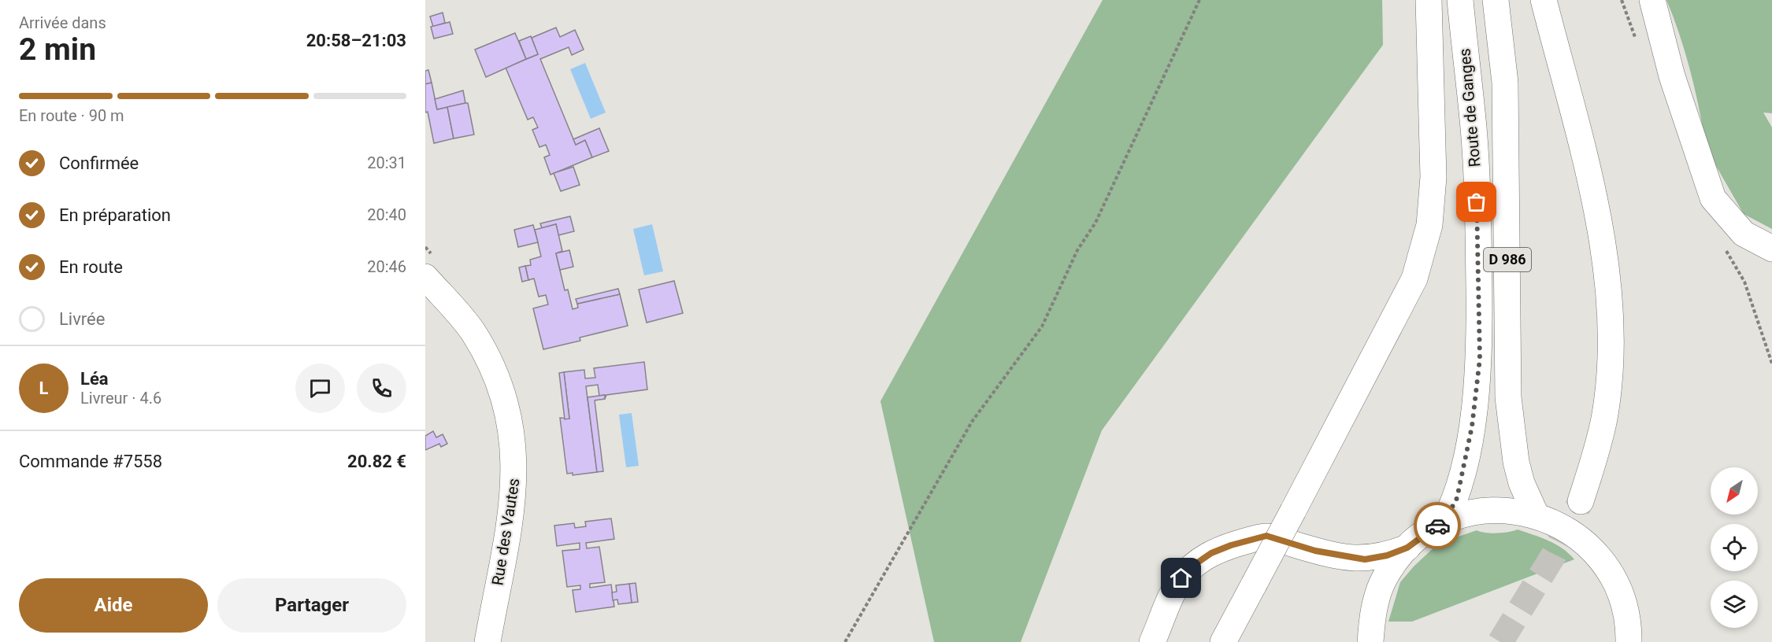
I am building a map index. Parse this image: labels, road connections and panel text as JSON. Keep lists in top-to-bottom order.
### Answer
{
  "streets": {
    "main road": ["Route de Ganges", "D 986", "Rue des Vautes"]
  },
  "north": "bottom left",
  "page": {
    "heading": ["2 min", "Arrivée dans", "20:58–21:03"],
    "panel": [
      "Léa",
      "Livreur · 4.6",
      "Commande #7558",
      "20.82 €"
    ],
    "bar": "En route · 90 m",
    "list": [
      ["Confirmée", "20:31"],
      ["En préparation", "20:40"],
      ["En route", "20:46"],
      "Livrée"
    ],
    "round": "L",
    "buttons": ["Aide", "Partager"]
  }
}
